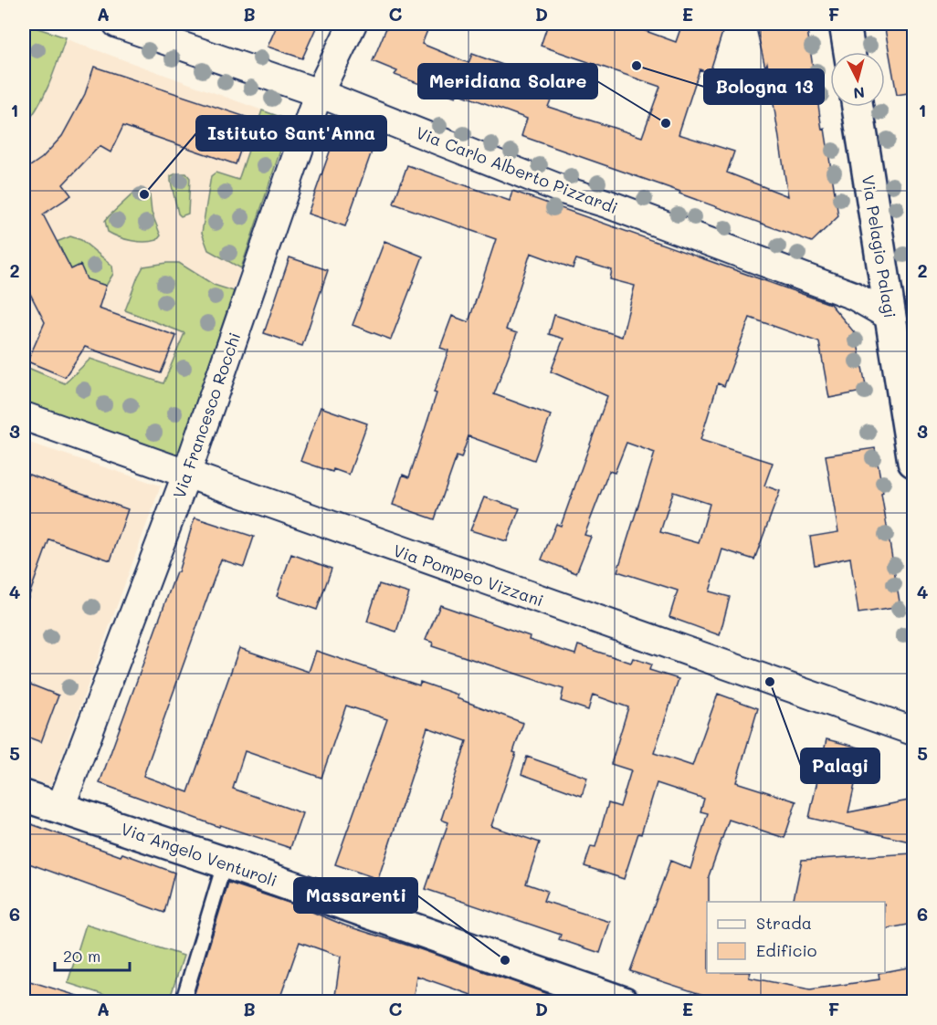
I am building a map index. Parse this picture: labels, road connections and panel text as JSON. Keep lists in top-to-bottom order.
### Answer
{
  "streets": {
    "street": [
      "Via Carlo Alberto Pizzardi",
      "Via Pelagio Palagi",
      "Via Francesco Rocchi",
      "Via Pompeo Vizzani",
      "Via Angelo Venturoli"
    ]
  },
  "crossings": [
    ["Via Carlo Alberto Pizzardi", "Via Pelagio Palagi"],
    ["Via Carlo Alberto Pizzardi", "Via Francesco Rocchi"],
    ["Via Francesco Rocchi", "Via Pompeo Vizzani"],
    ["Via Francesco Rocchi", "Via Angelo Venturoli"]
  ],
  "places": [
    "Bologna 13",
    "Meridiana Solare",
    "Istituto Sant'Anna",
    "Palagi",
    "Massarenti"
  ],
  "legend": ["Strada", "Edificio"],
  "scale_bar": "20 m",
  "north": "bottom",
  "grid": {
    "columns": [
      "A",
      "B",
      "C",
      "D",
      "E",
      "F"
    ],
    "rows": [
      "1",
      "2",
      "3",
      "4",
      "5",
      "6"
    ]
  }
}
